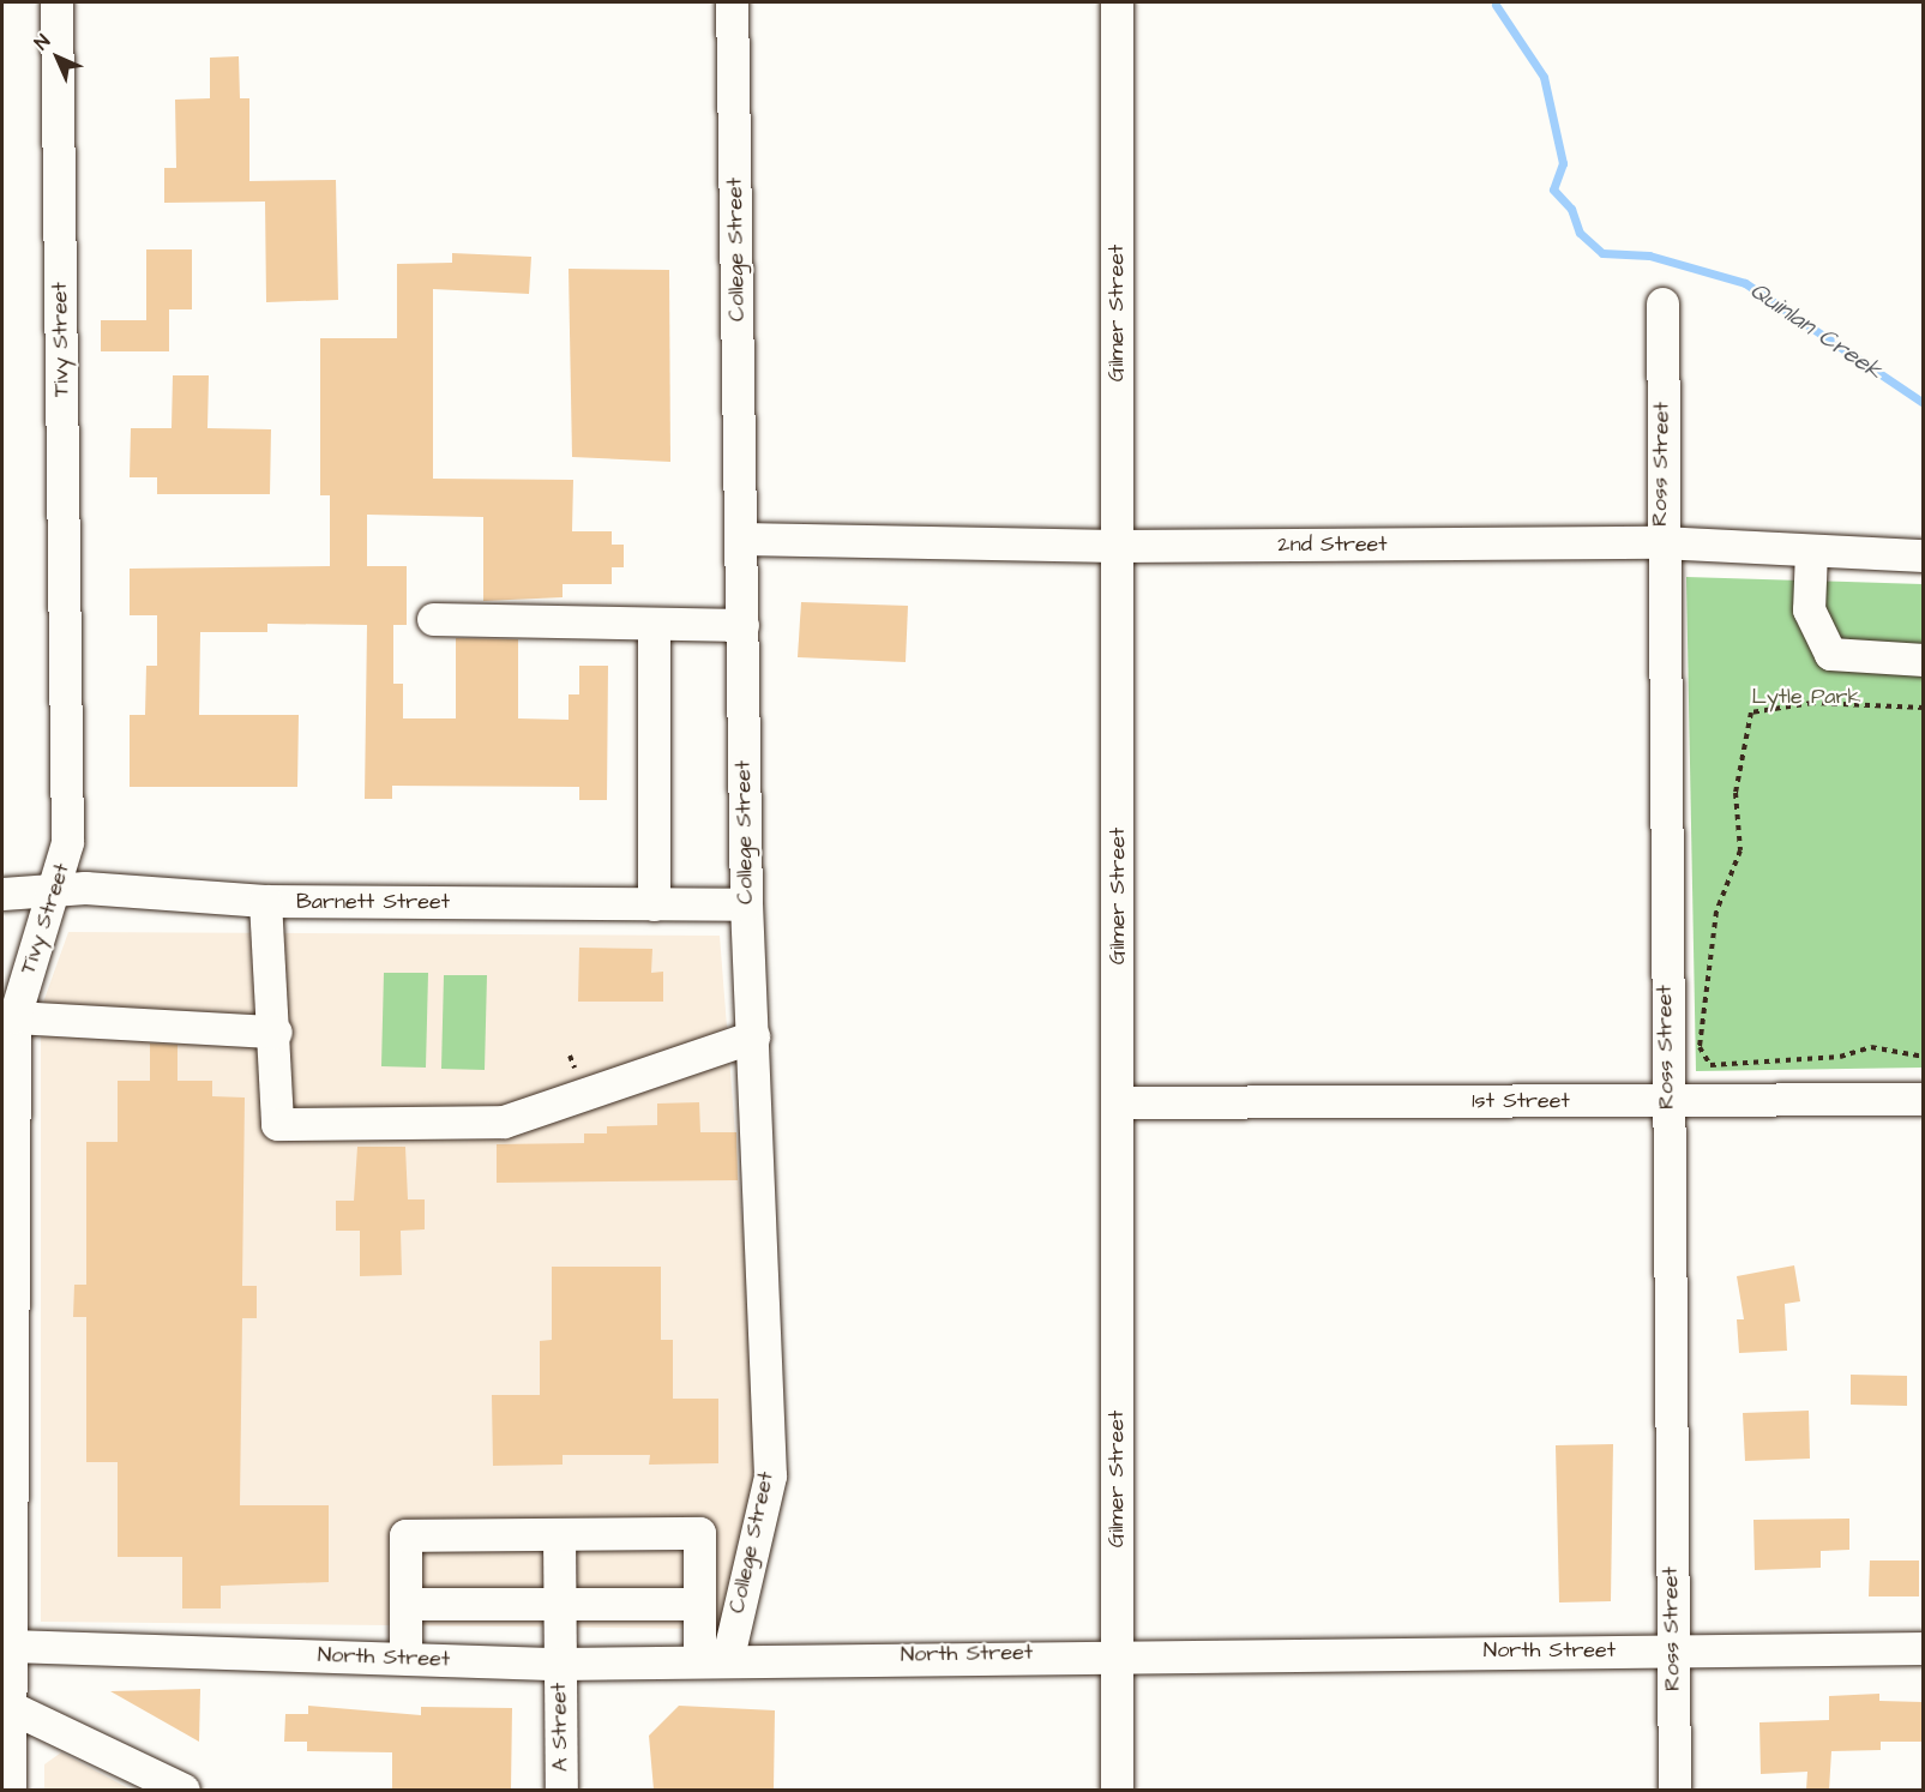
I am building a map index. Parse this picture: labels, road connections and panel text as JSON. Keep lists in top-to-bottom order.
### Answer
{
  "streets": {
    "street": [
      "College Street",
      "Gilmer Street",
      "Tivy Street",
      "Ross Street",
      "2nd Street",
      "Barnett Street",
      "1st Street",
      "North Street",
      "A Street"
    ]
  },
  "crossings": [
    ["College Street", "2nd Street"],
    ["College Street", "Barnett Street"],
    ["College Street", "North Street"],
    ["Gilmer Street", "2nd Street"],
    ["Gilmer Street", "1st Street"],
    ["Gilmer Street", "North Street"],
    ["Tivy Street", "Barnett Street"],
    ["Tivy Street", "North Street"],
    ["Ross Street", "2nd Street"],
    ["Ross Street", "1st Street"],
    ["Ross Street", "North Street"],
    ["North Street", "A Street"]
  ],
  "water": ["Quinlan Creek"],
  "parks": ["Lytle Park"],
  "north": "top left"
}
